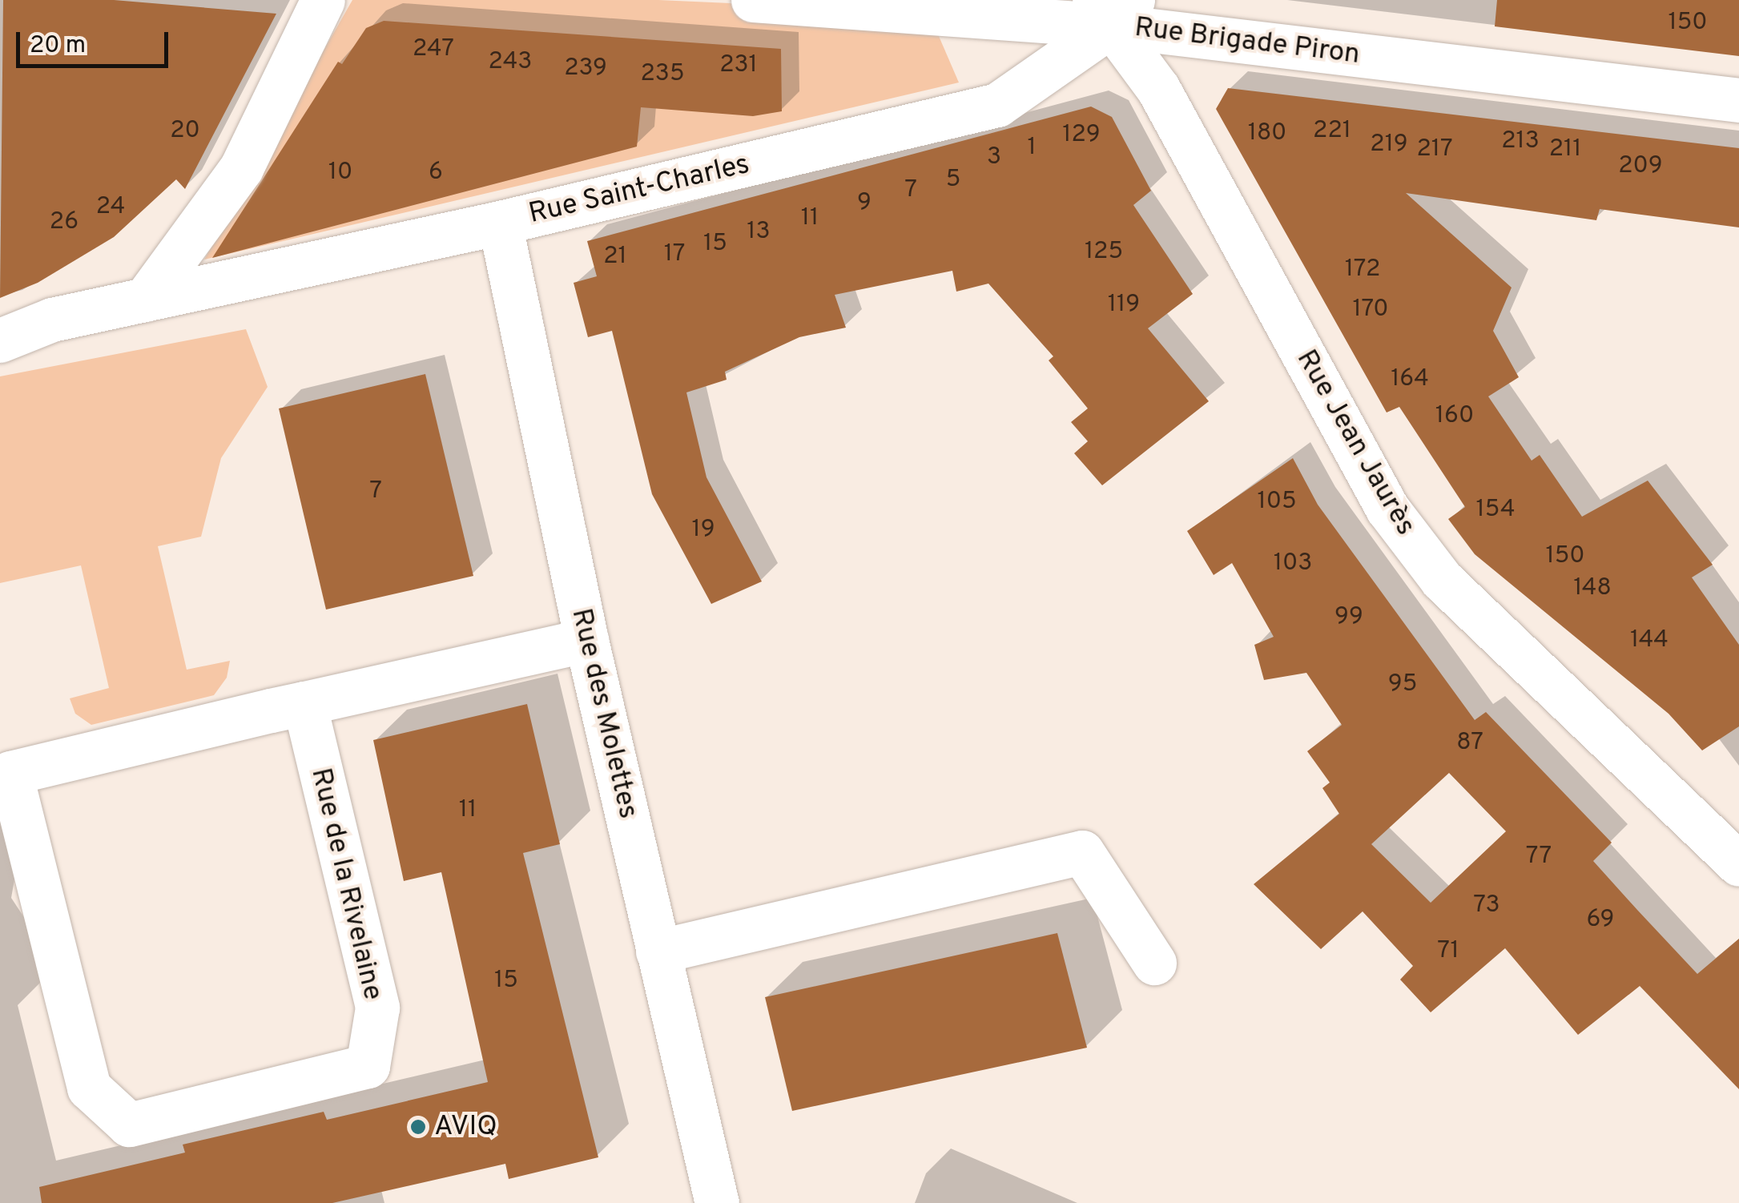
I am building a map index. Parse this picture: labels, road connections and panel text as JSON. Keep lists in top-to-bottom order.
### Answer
{
  "streets": {
    "street": [
      "Rue Brigade Piron",
      "Rue Saint-Charles",
      "Rue Jean Jaurès",
      "Rue des Molettes",
      "Rue de la Rivelaine"
    ]
  },
  "crossings": [
    ["Rue Brigade Piron", "Rue Saint-Charles"],
    ["Rue Brigade Piron", "Rue Jean Jaurès"],
    ["Rue Saint-Charles", "Rue Jean Jaurès"],
    ["Rue Saint-Charles", "Rue des Molettes"],
    ["Rue des Molettes", "Rue de la Rivelaine"]
  ],
  "places": ["AVIQ"],
  "house_numbers": [
    "150",
    "247",
    "243",
    "231",
    "239",
    "235",
    "20",
    "221",
    "180",
    "129",
    "213",
    "219",
    "1",
    "217",
    "211",
    "3",
    "209",
    "10",
    "6",
    "5",
    "7",
    "9",
    "24",
    "11",
    "26",
    "13",
    "15",
    "125",
    "17",
    "21",
    "172",
    "119",
    "170",
    "164",
    "160",
    "7",
    "105",
    "154",
    "19",
    "150",
    "103",
    "148",
    "99",
    "144",
    "95",
    "87",
    "11",
    "77",
    "73",
    "69",
    "71",
    "15"
  ],
  "scale_bar": "20 m"
}
